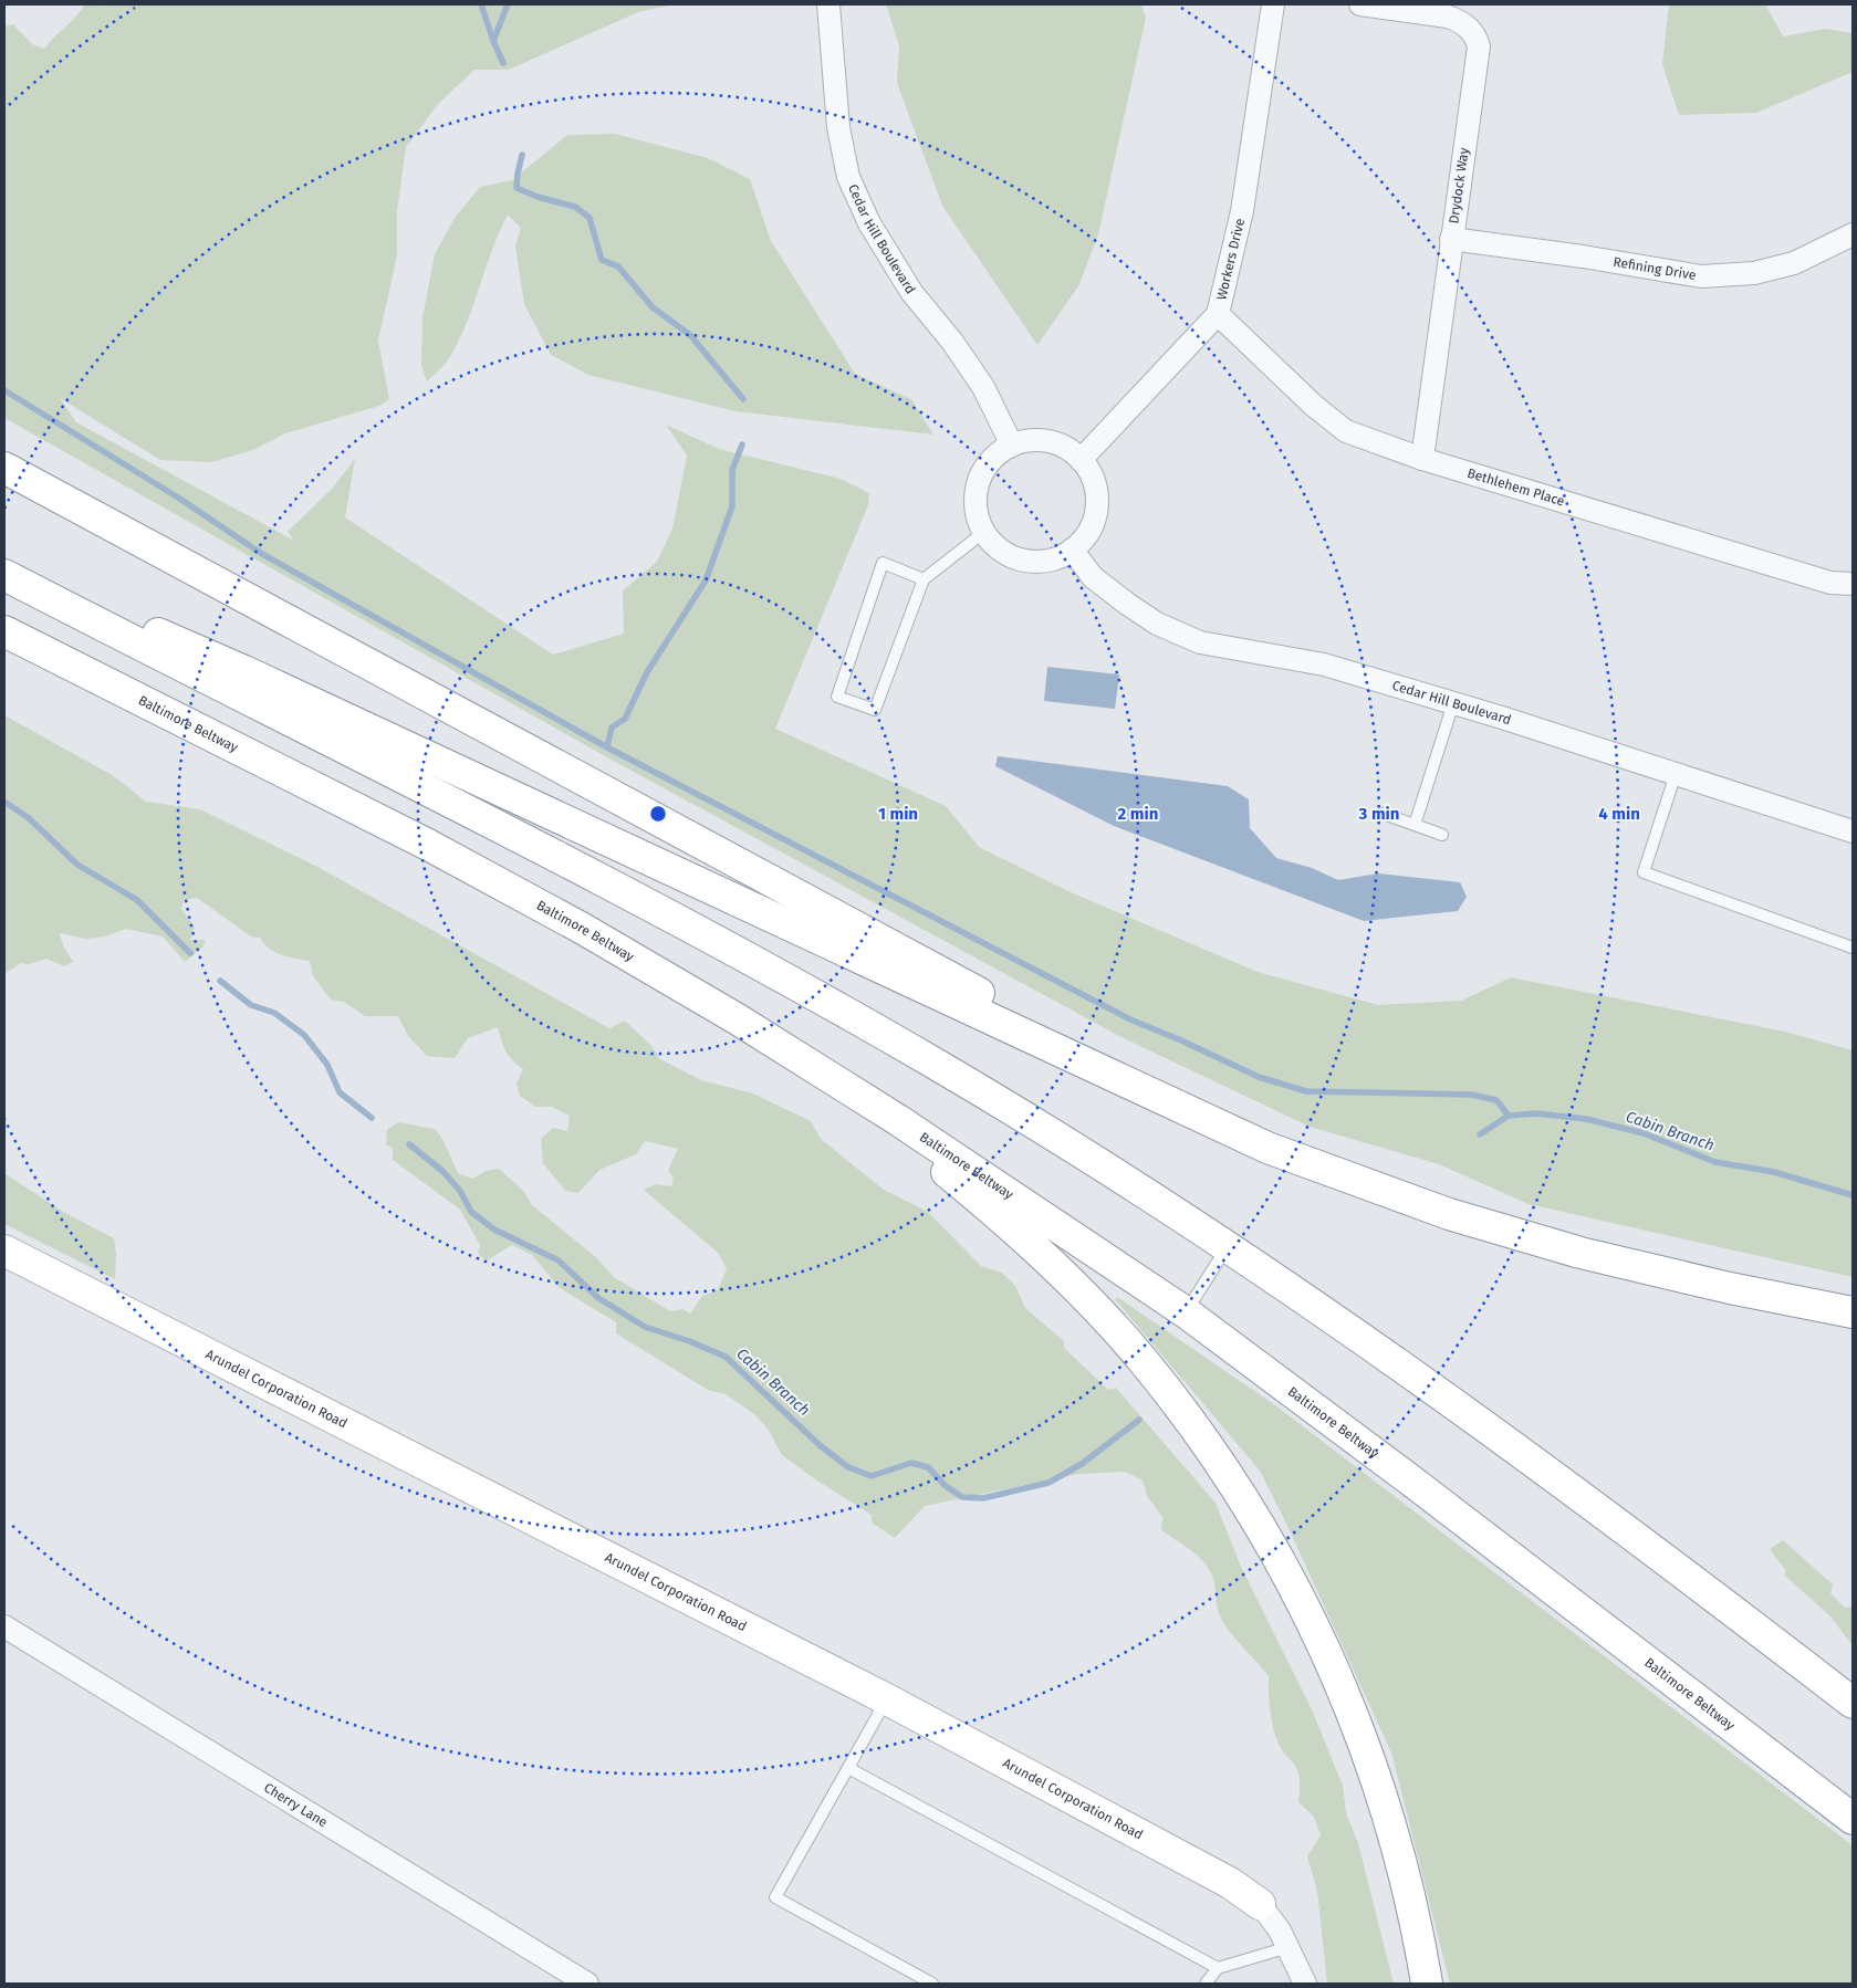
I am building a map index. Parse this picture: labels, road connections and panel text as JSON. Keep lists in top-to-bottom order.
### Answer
{
  "streets": {
    "main road": ["Baltimore Beltway", "Arundel Corporation Road"],
    "street": [
      "Drydock Way",
      "Cedar Hill Boulevard",
      "Workers Drive",
      "Refining Drive",
      "Bethlehem Place",
      "Cherry Lane"
    ]
  },
  "crossings": [
    ["Drydock Way", "Refining Drive"],
    ["Drydock Way", "Bethlehem Place"],
    ["Cedar Hill Boulevard", "Workers Drive"],
    ["Workers Drive", "Bethlehem Place"]
  ],
  "water": ["Cabin Branch"],
  "rings": [
    "1 min",
    "2 min",
    "3 min",
    "4 min"
  ]
}
